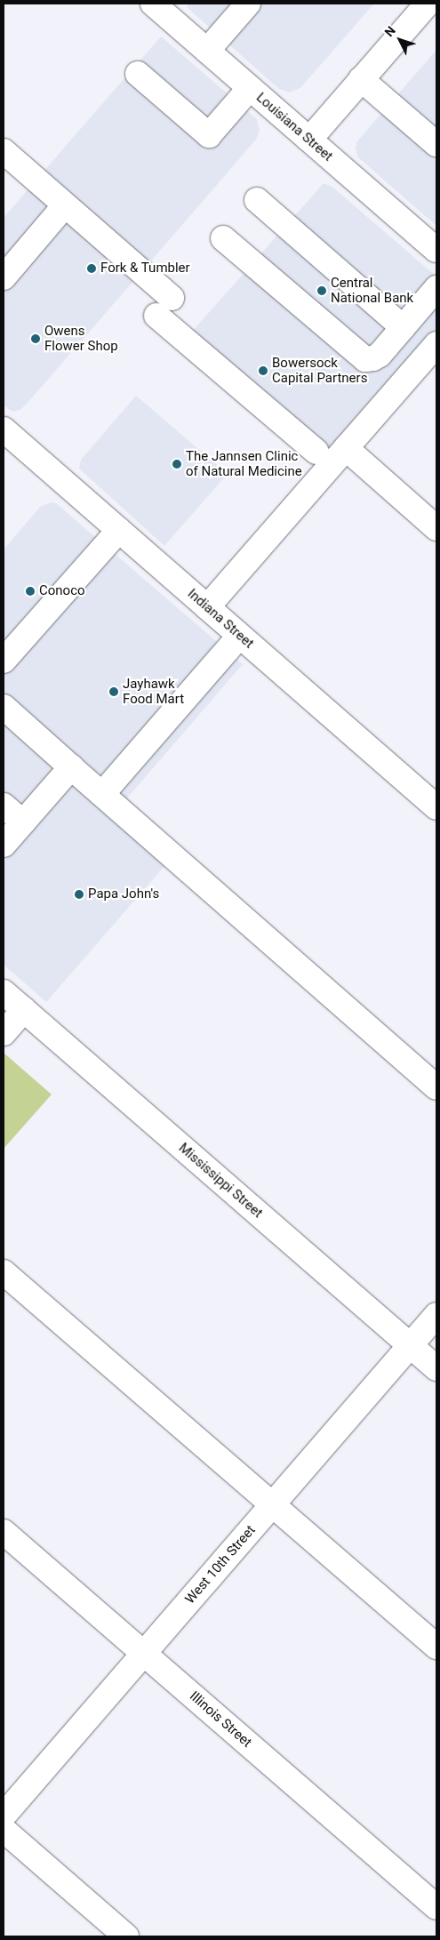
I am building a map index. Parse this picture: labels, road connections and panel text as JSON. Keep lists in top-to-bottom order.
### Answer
{
  "streets": {
    "street": [
      "Louisiana Street",
      "Indiana Street",
      "Mississippi Street",
      "West 10th Street",
      "Illinois Street"
    ]
  },
  "crossings": [
    ["Mississippi Street", "West 10th Street"],
    ["West 10th Street", "Illinois Street"]
  ],
  "places": [
    "Fork & Tumbler",
    "Central National Bank",
    "Owens Flower Shop",
    "Bowersock Capital Partners",
    "The Jannsen Clinic of Natural Medicine",
    "Conoco",
    "Jayhawk Food Mart",
    "Papa John's"
  ],
  "north": "top left"
}
